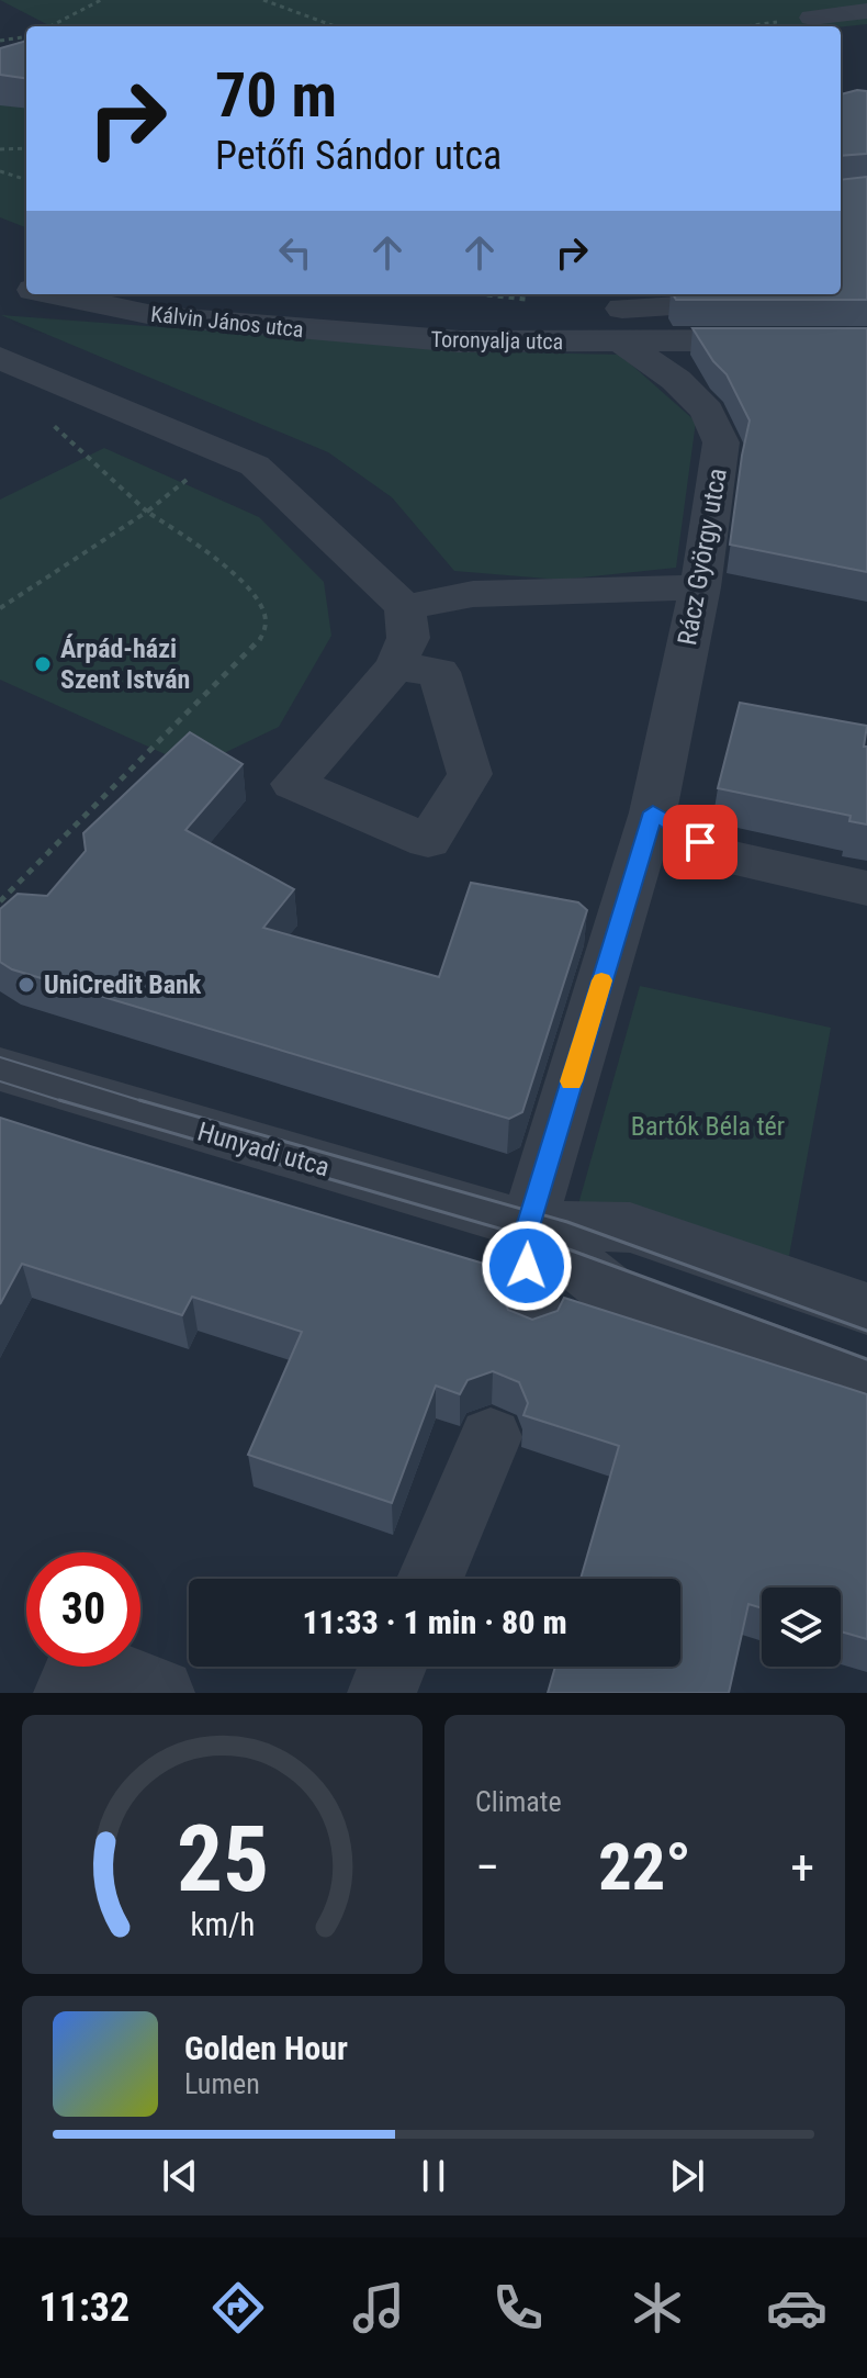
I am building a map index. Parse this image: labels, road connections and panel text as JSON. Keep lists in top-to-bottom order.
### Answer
{
  "streets": {
    "street": [
      "Kálvin János utca",
      "Toronyalja utca",
      "Rácz György utca",
      "Hunyadi utca"
    ]
  },
  "crossings": [
    ["Kálvin János utca", "Toronyalja utca"],
    ["Toronyalja utca", "Rácz György utca"],
    ["Rácz György utca", "Hunyadi utca"]
  ],
  "parks": ["Bartók Béla tér"],
  "places": ["Árpád-házi Szent István", "UniCredit Bank"],
  "page": {
    "turn": ["70 m", "Petőfi Sándor utca"],
    "limit": "30",
    "trip": "11:33 · 1 min · 80 m",
    "tile": "Climate",
    "heat": ["−", "22°", "+"],
    "song": ["Golden Hour", "Lumen"],
    "tabs": "11:32",
    "gauge": ["25", "km/h"]
  }
}
